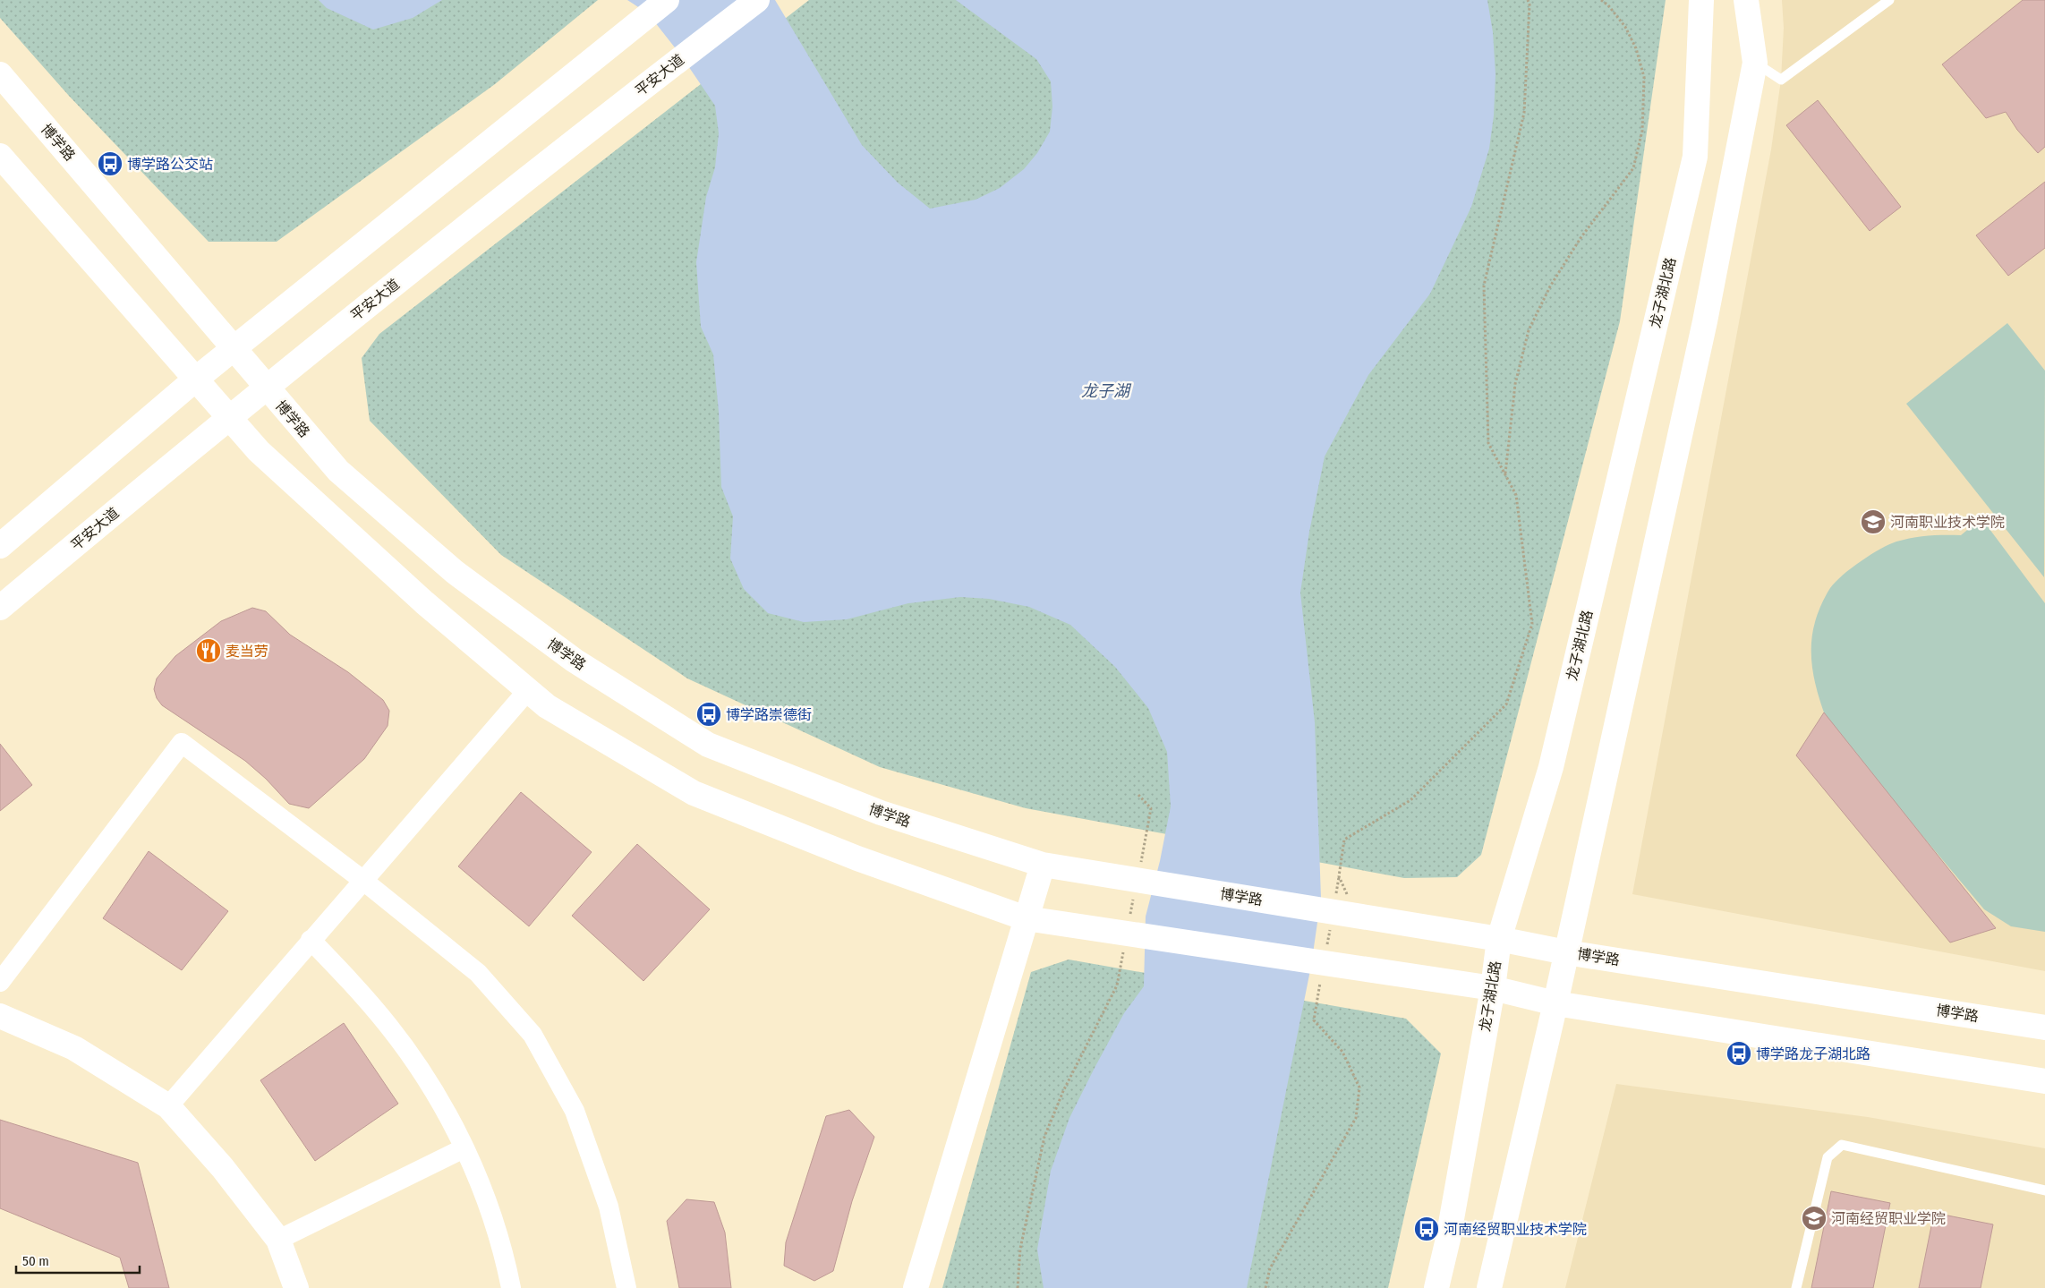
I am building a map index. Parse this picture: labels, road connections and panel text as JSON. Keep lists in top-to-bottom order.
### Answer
{
  "streets": {
    "main road": ["平安大道", "博学路", "龙子湖北路"]
  },
  "crossings": [
    ["平安大道", "博学路"],
    ["博学路", "龙子湖北路"]
  ],
  "water": ["龙子湖"],
  "places": {
    "bus stop": [
      "博学路公交站",
      "博学路崇德街",
      "博学路龙子湖北路",
      "河南经贸职业技术学院"
    ],
    "school or university": ["河南职业技术学院", "河南经贸职业学院"],
    "restaurant": ["麦当劳"]
  },
  "scale_bar": "50 m"
}
